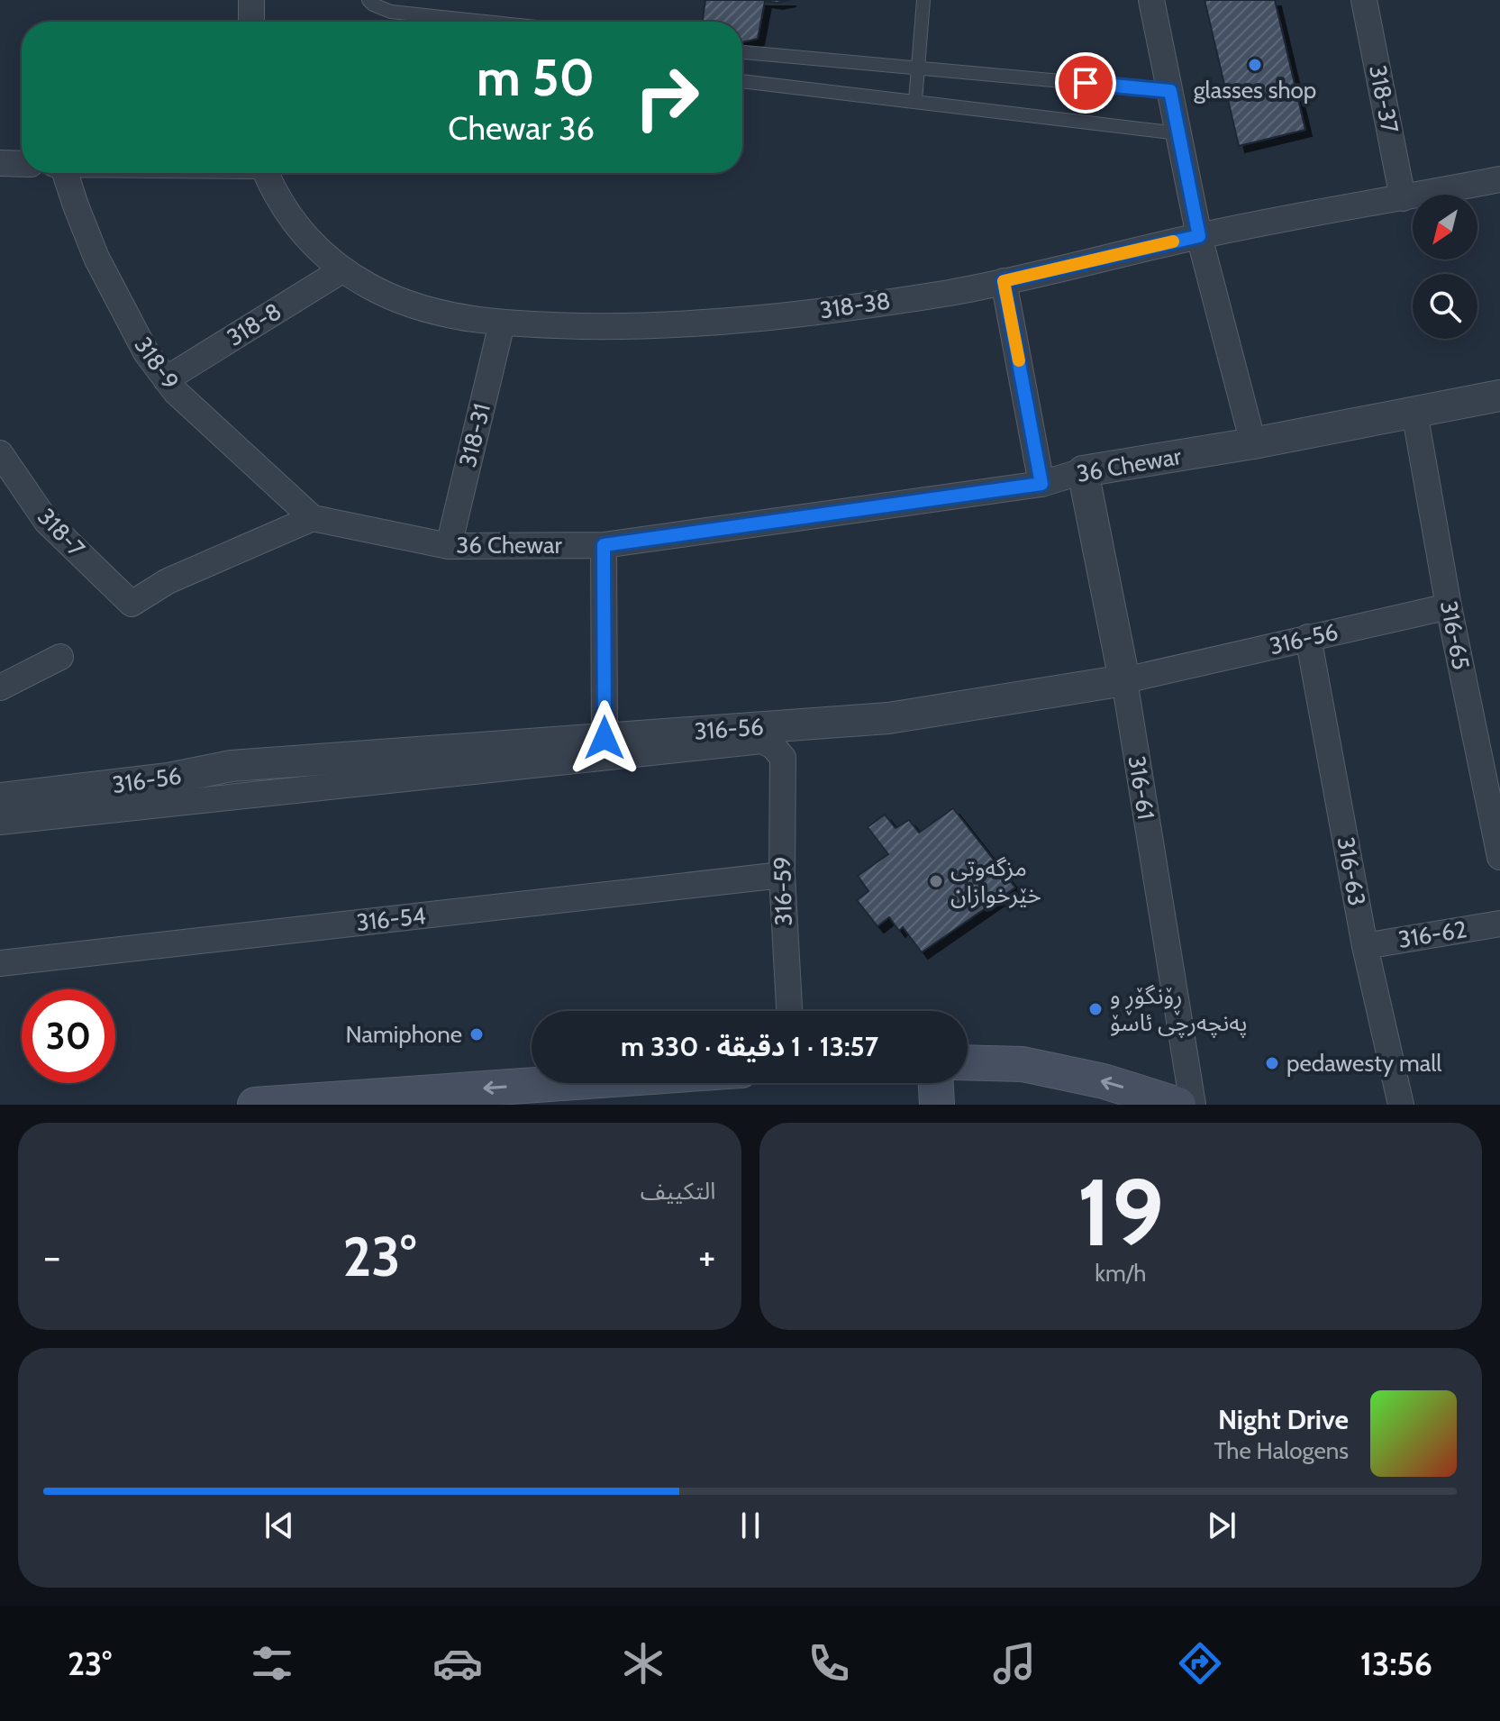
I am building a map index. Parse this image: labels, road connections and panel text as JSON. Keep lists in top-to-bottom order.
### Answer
{
  "streets": {
    "street": [
      "318-37",
      "318-38",
      "318-8",
      "318-9",
      "318-31",
      "36 Chewar",
      "318-7",
      "316-65",
      "316-56",
      "316-61",
      "316-63",
      "316-59",
      "316-54",
      "316-62"
    ]
  },
  "crossings": [
    ["318-37", "318-38"],
    ["318-38", "318-8"],
    ["318-38", "318-31"],
    ["318-8", "318-9"],
    ["318-9", "36 Chewar"],
    ["318-9", "318-7"],
    ["318-31", "36 Chewar"],
    ["36 Chewar", "318-7"],
    ["36 Chewar", "316-65"],
    ["36 Chewar", "316-61"],
    ["316-65", "316-56"],
    ["316-56", "316-61"],
    ["316-56", "316-63"],
    ["316-63", "316-62"],
    ["316-59", "316-54"]
  ],
  "places": [
    "glasses shop",
    "مزگەوتی خێرخوازان",
    "ڕۆنگۆڕ و پەنچەرچی ئاسۆ",
    "Namiphone",
    "pedawesty mall"
  ],
  "north": "bottom left",
  "page": {
    "turn": ["50 m", "36 Chewar"],
    "limit": "30",
    "trip": "13:57 · 1 دقيقة · 330 m",
    "tile": [
      ["19", "km/h"],
      "التكييف"
    ],
    "heat": ["−", "23°", "+"],
    "song": ["Night Drive", "The Halogens"],
    "tabs": ["13:56", "23°"]
  }
}
